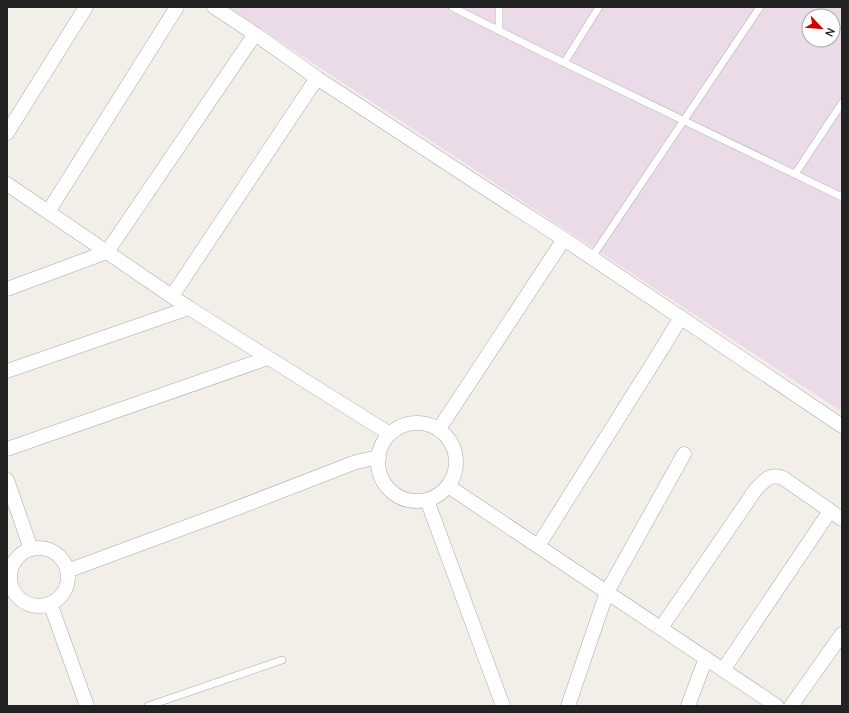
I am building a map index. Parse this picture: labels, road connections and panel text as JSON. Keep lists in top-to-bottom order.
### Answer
{
  "north": "bottom right"
}
